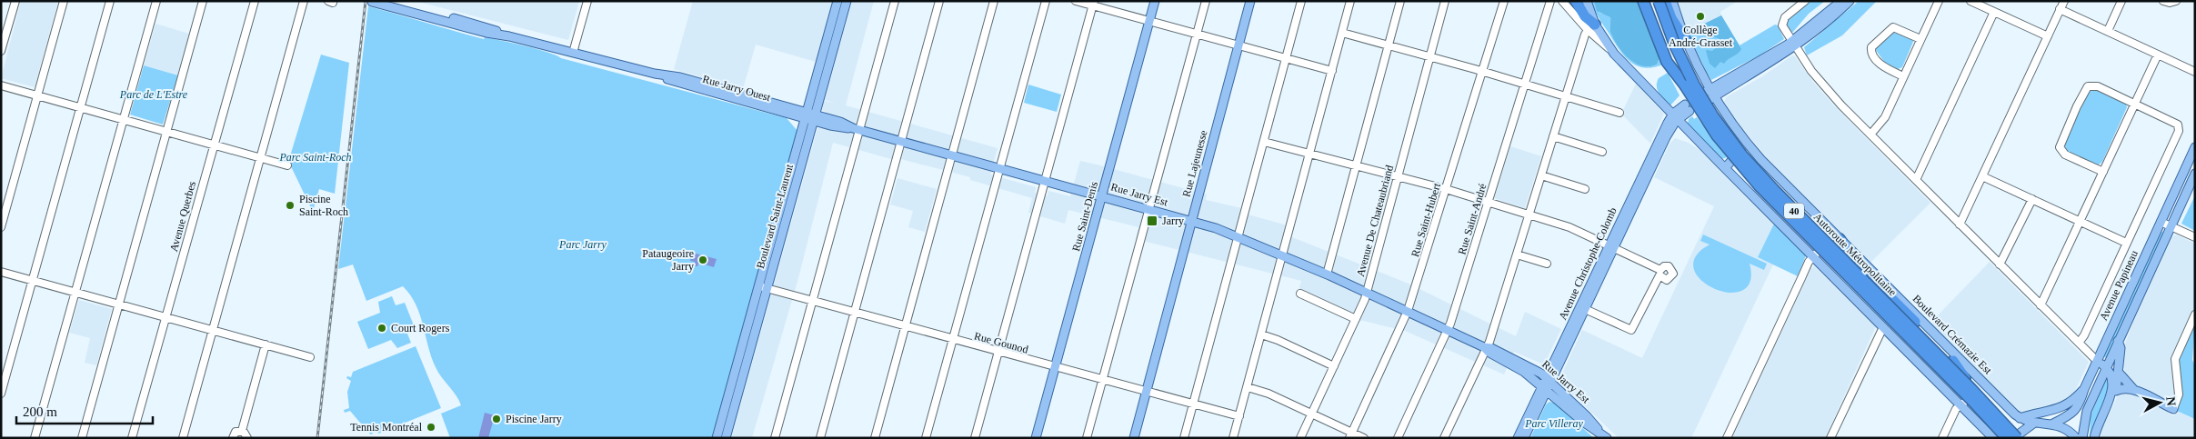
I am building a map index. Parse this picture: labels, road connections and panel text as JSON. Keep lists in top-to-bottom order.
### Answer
{
  "streets": {
    "highway": ["40", "Autoroute Métropolitaine"],
    "main road": [
      "Rue Jarry Ouest",
      "Rue Lajeunesse",
      "Rue Jarry Est",
      "Boulevard Saint-Laurent",
      "Rue Saint-Denis",
      "Avenue Christophe-Colomb",
      "Avenue Papineau",
      "Boulevard Crémazie Est"
    ],
    "street": [
      "Avenue Querbes",
      "Rue Saint-André",
      "Rue Saint-Hubert",
      "Avenue De Chateaubriand",
      "Rue Gounod"
    ]
  },
  "crossings": [
    ["Rue Jarry Ouest", "Rue Jarry Est"],
    ["Rue Jarry Ouest", "Boulevard Saint-Laurent"],
    ["Rue Lajeunesse", "Rue Jarry Est"],
    ["Rue Lajeunesse", "Rue Gounod"],
    ["Rue Jarry Est", "Boulevard Saint-Laurent"],
    ["Rue Jarry Est", "Rue Saint-Denis"],
    ["Rue Jarry Est", "Rue Saint-André"],
    ["Rue Jarry Est", "Rue Saint-Hubert"],
    ["Rue Jarry Est", "Avenue De Chateaubriand"],
    ["Rue Jarry Est", "Avenue Christophe-Colomb"],
    ["Boulevard Saint-Laurent", "Rue Gounod"],
    ["Rue Saint-Denis", "Rue Gounod"],
    ["Autoroute Métropolitaine", "Boulevard Crémazie Est"],
    ["Avenue Papineau", "Boulevard Crémazie Est"]
  ],
  "parks": [
    "Parc de L'Estre",
    "Parc Saint-Roch",
    "Parc Jarry",
    "Parc Villeray"
  ],
  "places": {
    "other": [
      "Collège André-Grasset",
      "Piscine Saint-Roch",
      "Pataugeoire Jarry",
      "Court Rogers",
      "Piscine Jarry",
      "Tennis Montréal"
    ],
    "transit": ["Jarry"]
  },
  "scale_bar": "200 m",
  "north": "right"
}
